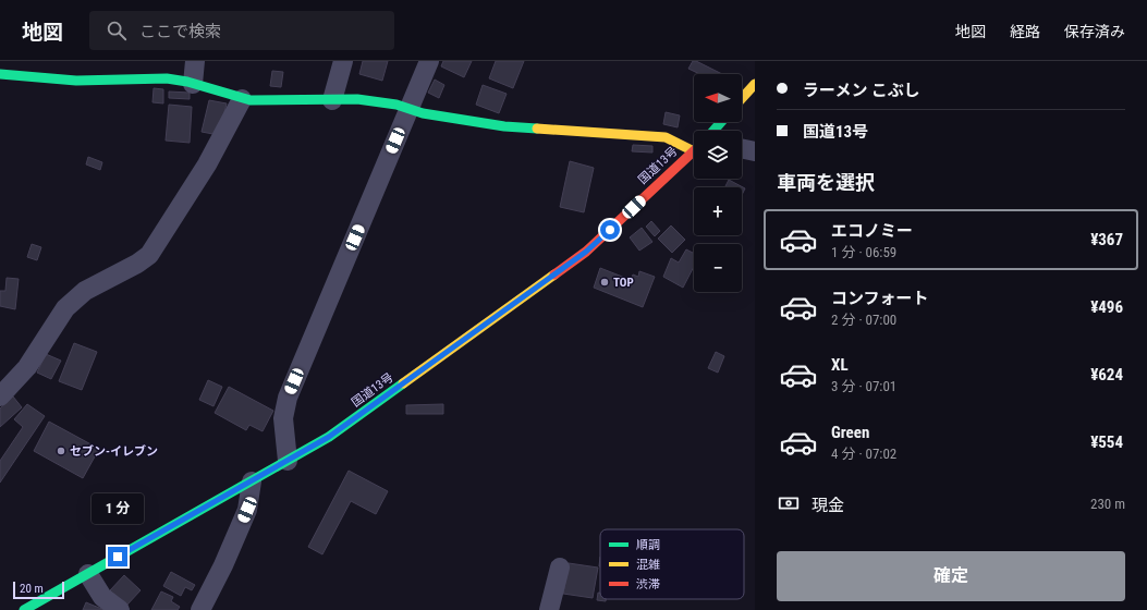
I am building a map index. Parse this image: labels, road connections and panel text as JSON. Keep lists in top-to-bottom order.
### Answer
{
  "streets": {
    "main road": ["国道13号"]
  },
  "places": ["TOP", "セブン-イレブン"],
  "legend": ["順調", "混雑", "渋滞"],
  "scale_bar": "20 m",
  "north": "left",
  "page": {
    "header": "地図",
    "search": "ここで検索",
    "nav": ["地図", "経路", "保存済み"],
    "banner": ["ラーメン こぶし", "国道13号"],
    "map_buttons": ["+", "−"],
    "heading": "車両を選択",
    "list": [
      {
        "name": "エコノミー",
        "note": "1 分 · 06:59",
        "value": "¥367"
      },
      {
        "name": "コンフォート",
        "note": "2 分 · 07:00",
        "value": "¥496"
      },
      {
        "name": "XL",
        "note": "3 分 · 07:01",
        "value": "¥624"
      },
      {
        "name": "Green",
        "note": "4 分 · 07:02",
        "value": "¥554"
      }
    ],
    "pay": ["現金", "230 m"],
    "bubble": "1 分",
    "buttons": "確定",
    "scale": "20 m"
  }
}
